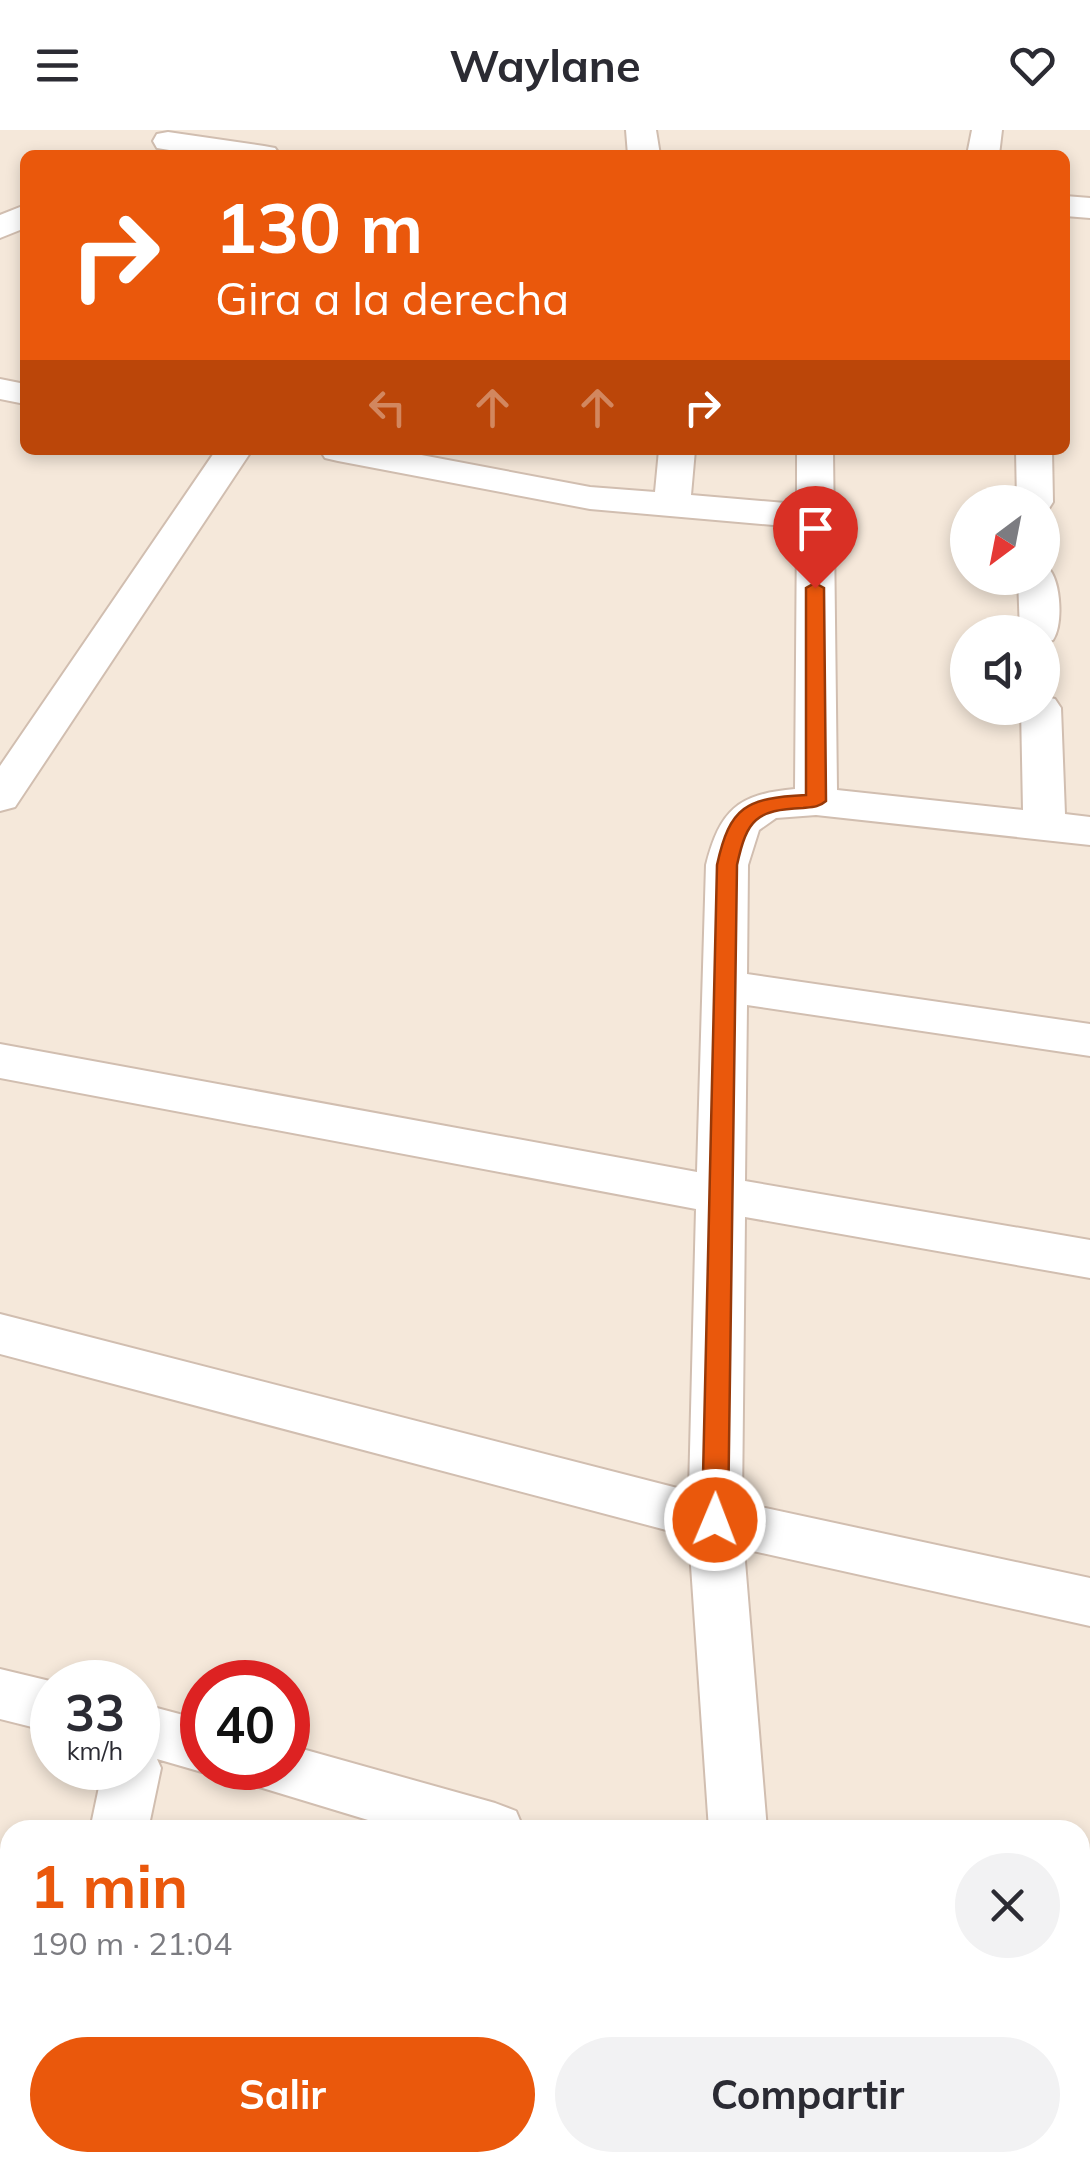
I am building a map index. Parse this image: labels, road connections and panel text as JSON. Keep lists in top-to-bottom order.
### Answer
{
  "north": "bottom left",
  "page": {
    "header": "Waylane",
    "turn": ["130 m", "Gira a la derecha"],
    "speed": "33 km/h",
    "limit": "40",
    "heading": ["1 min", "190 m · 21:04"],
    "buttons": ["Salir", "Compartir"]
  }
}
